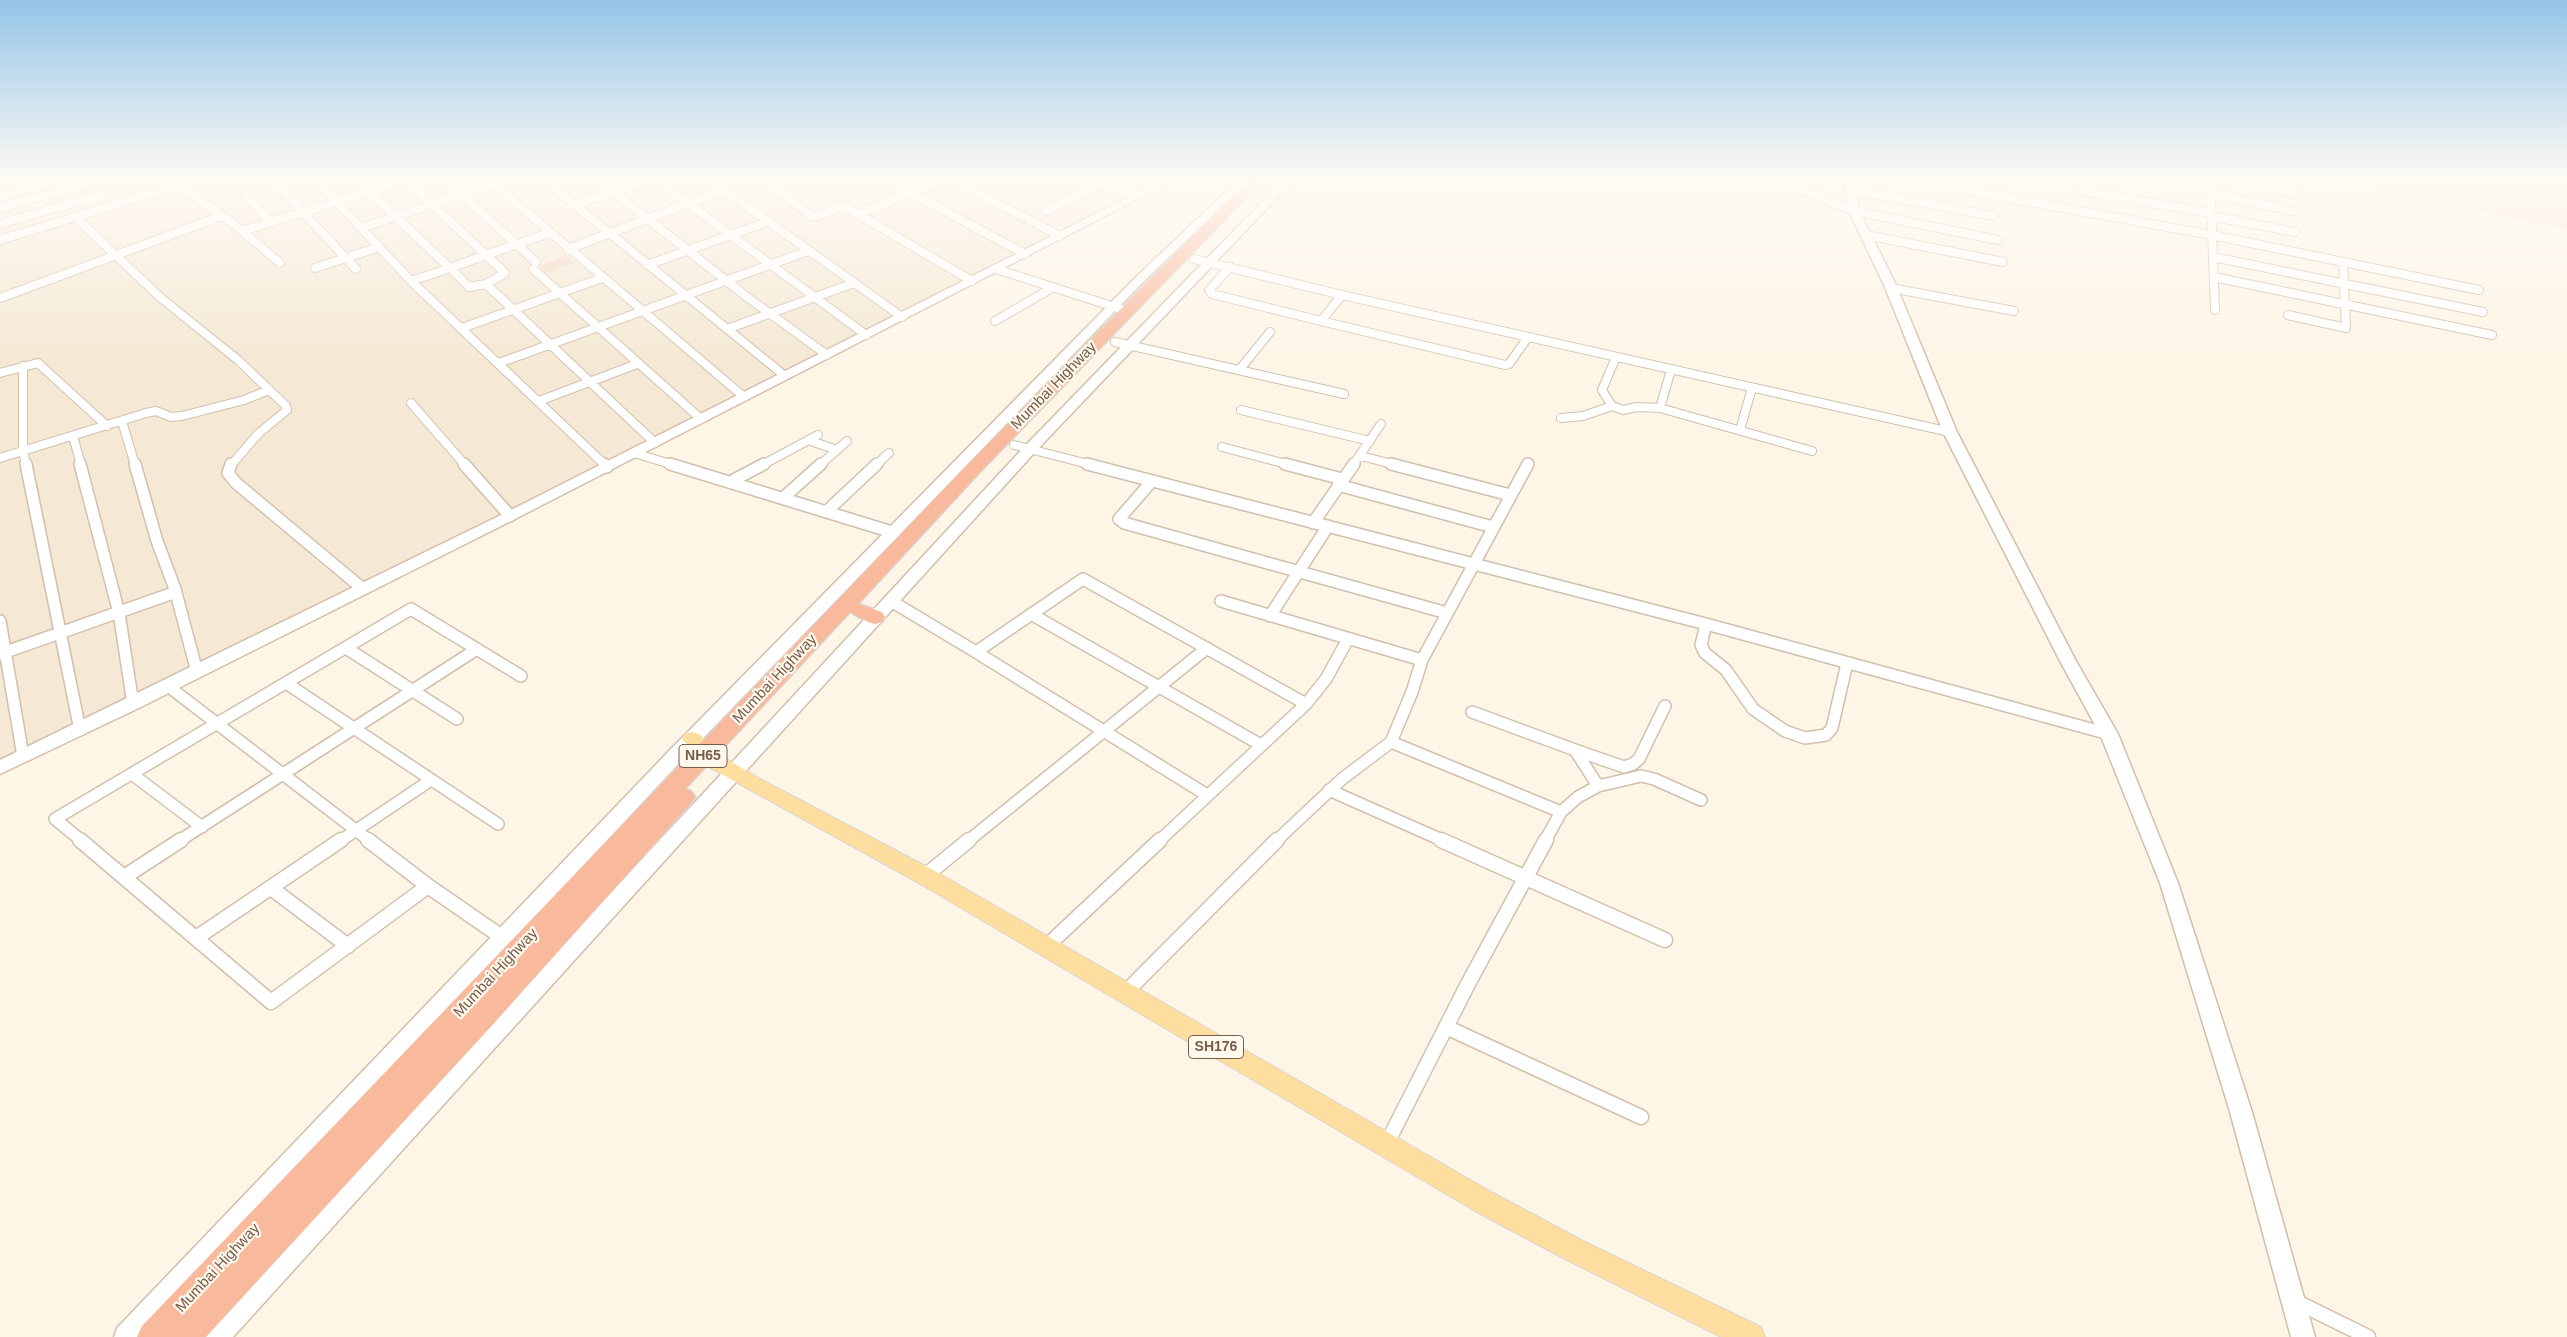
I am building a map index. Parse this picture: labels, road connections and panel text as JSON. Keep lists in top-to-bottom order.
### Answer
{
  "streets": {
    "highway": ["Mumbai Highway", "NH65"],
    "main road": ["SH176"]
  },
  "crossings": [
    ["Mumbai Highway", "SH176"]
  ]
}
